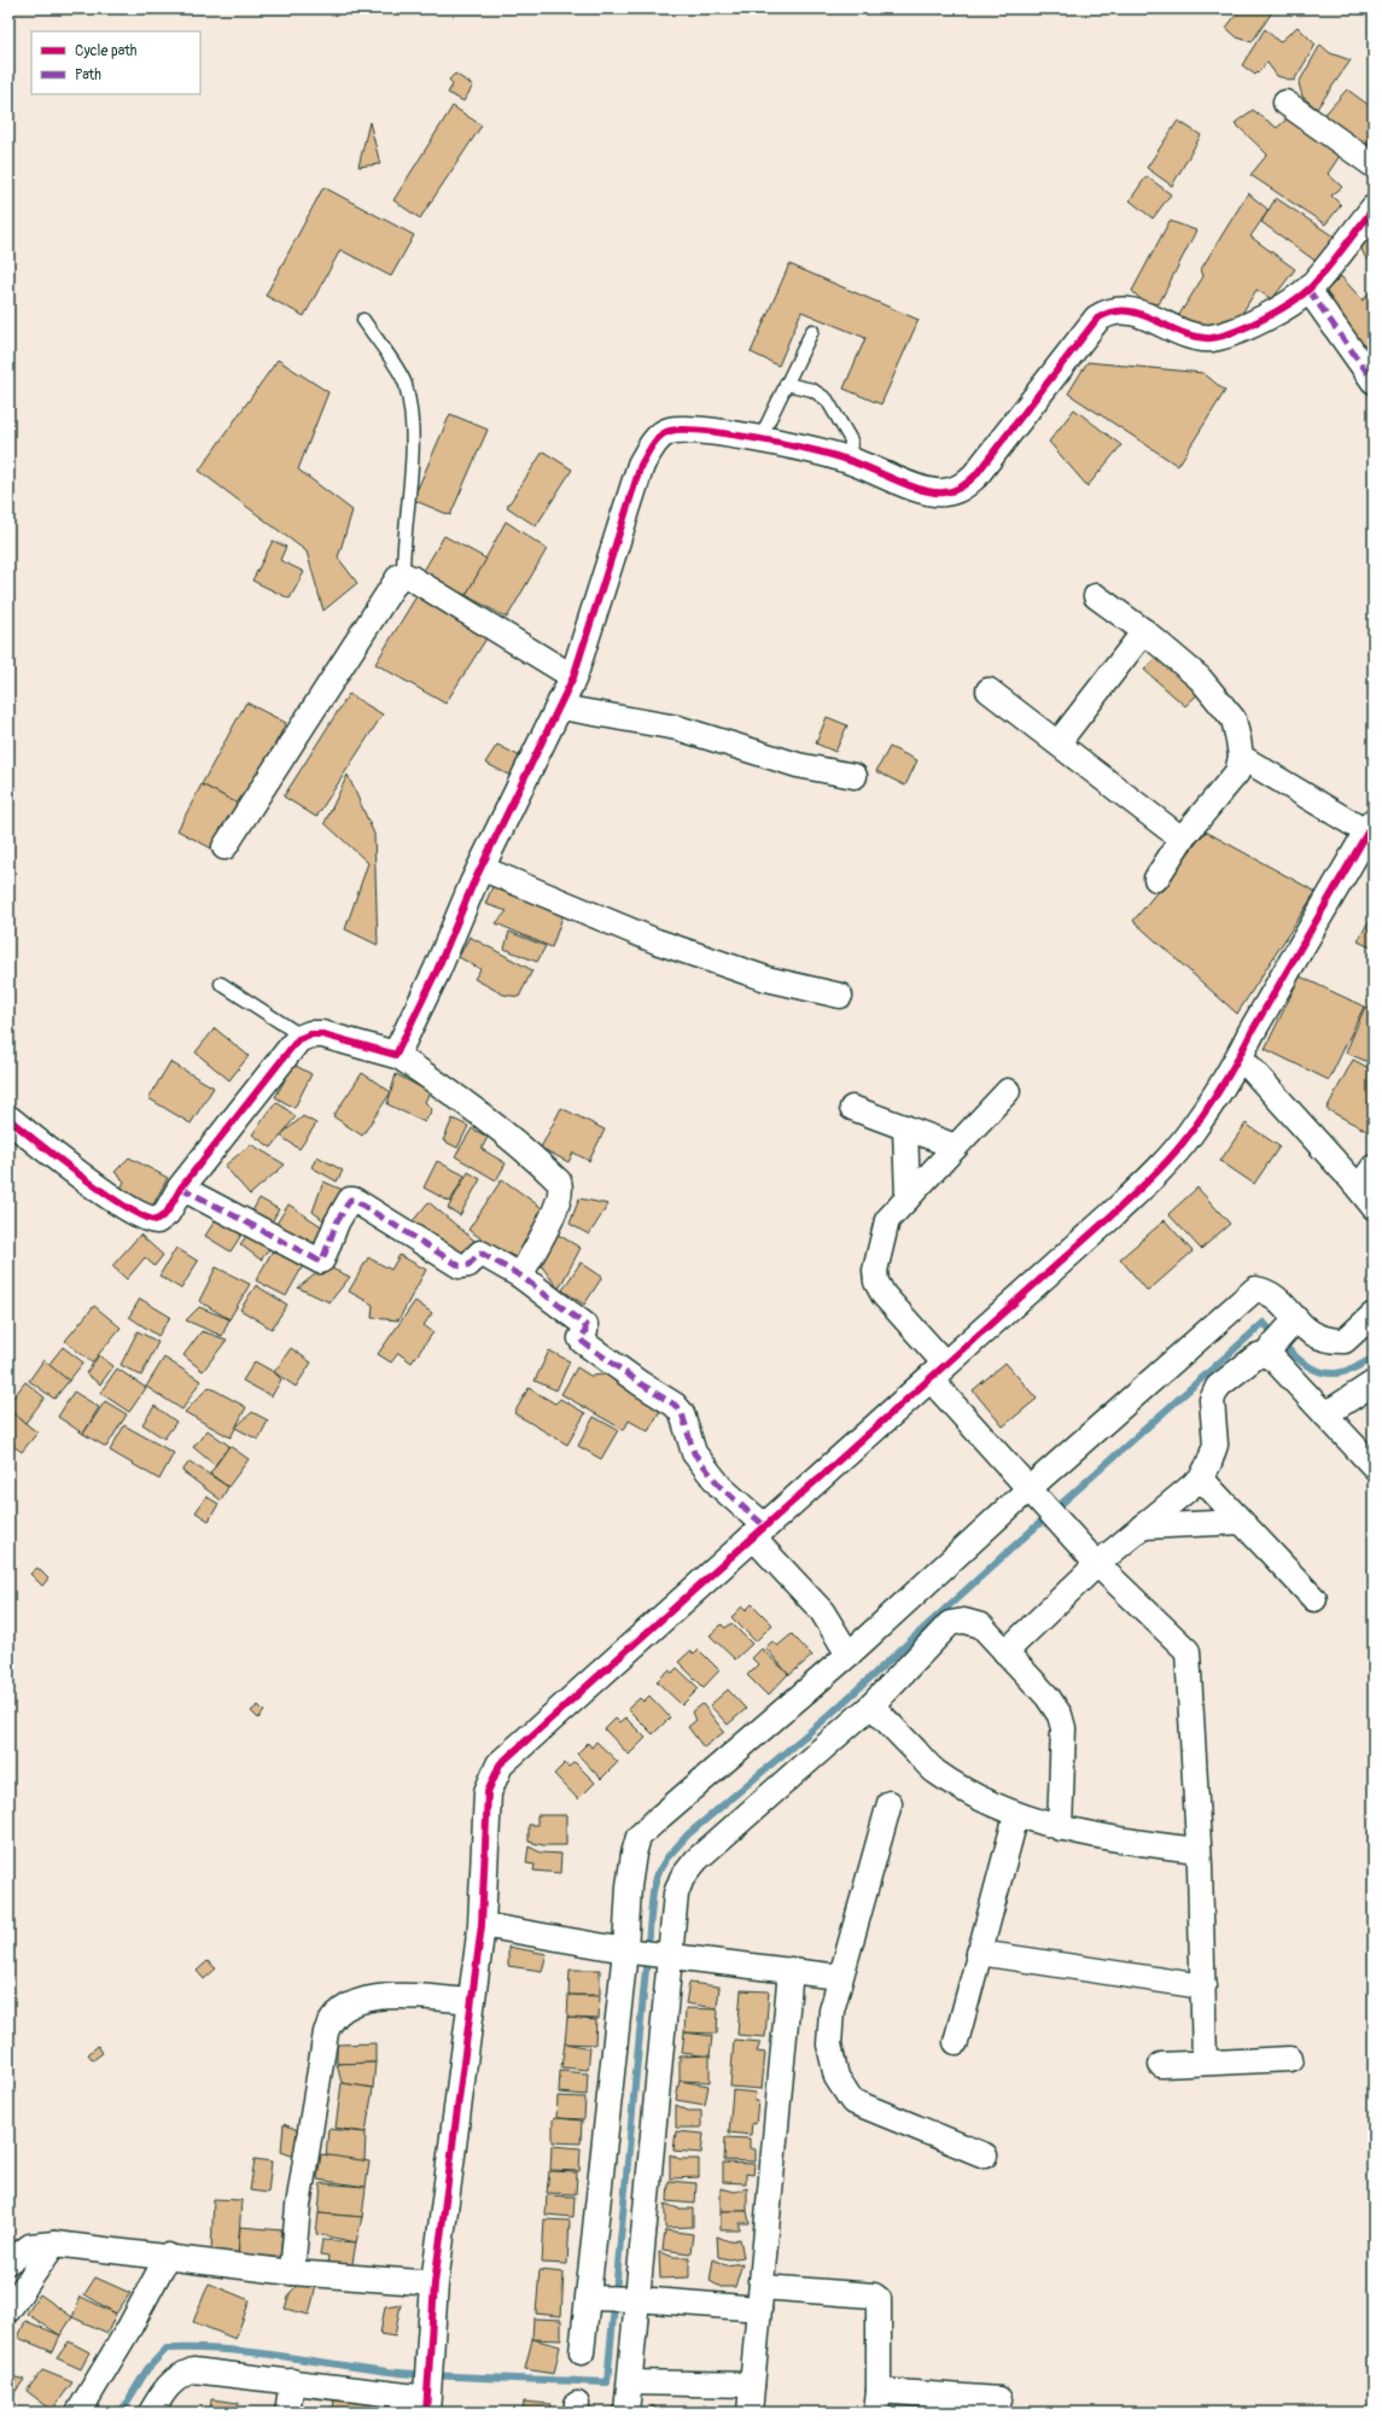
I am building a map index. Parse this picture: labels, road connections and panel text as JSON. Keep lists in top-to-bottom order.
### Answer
{
  "legend": ["Cycle path", "Path"]
}
